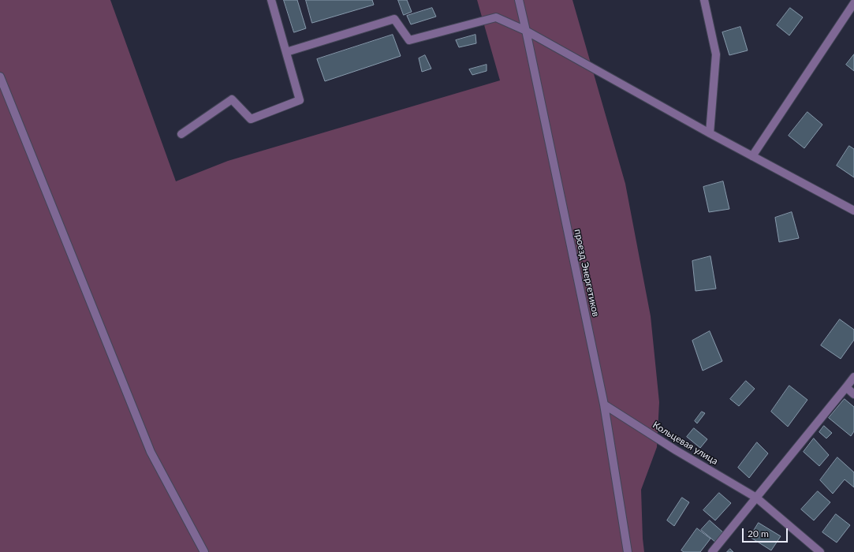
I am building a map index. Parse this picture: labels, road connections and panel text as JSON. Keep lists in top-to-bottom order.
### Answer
{
  "streets": {
    "street": ["проезд Энергетиков", "Кольцевая улица"]
  },
  "crossings": [
    ["проезд Энергетиков", "Кольцевая улица"]
  ],
  "scale_bar": "20 m"
}
